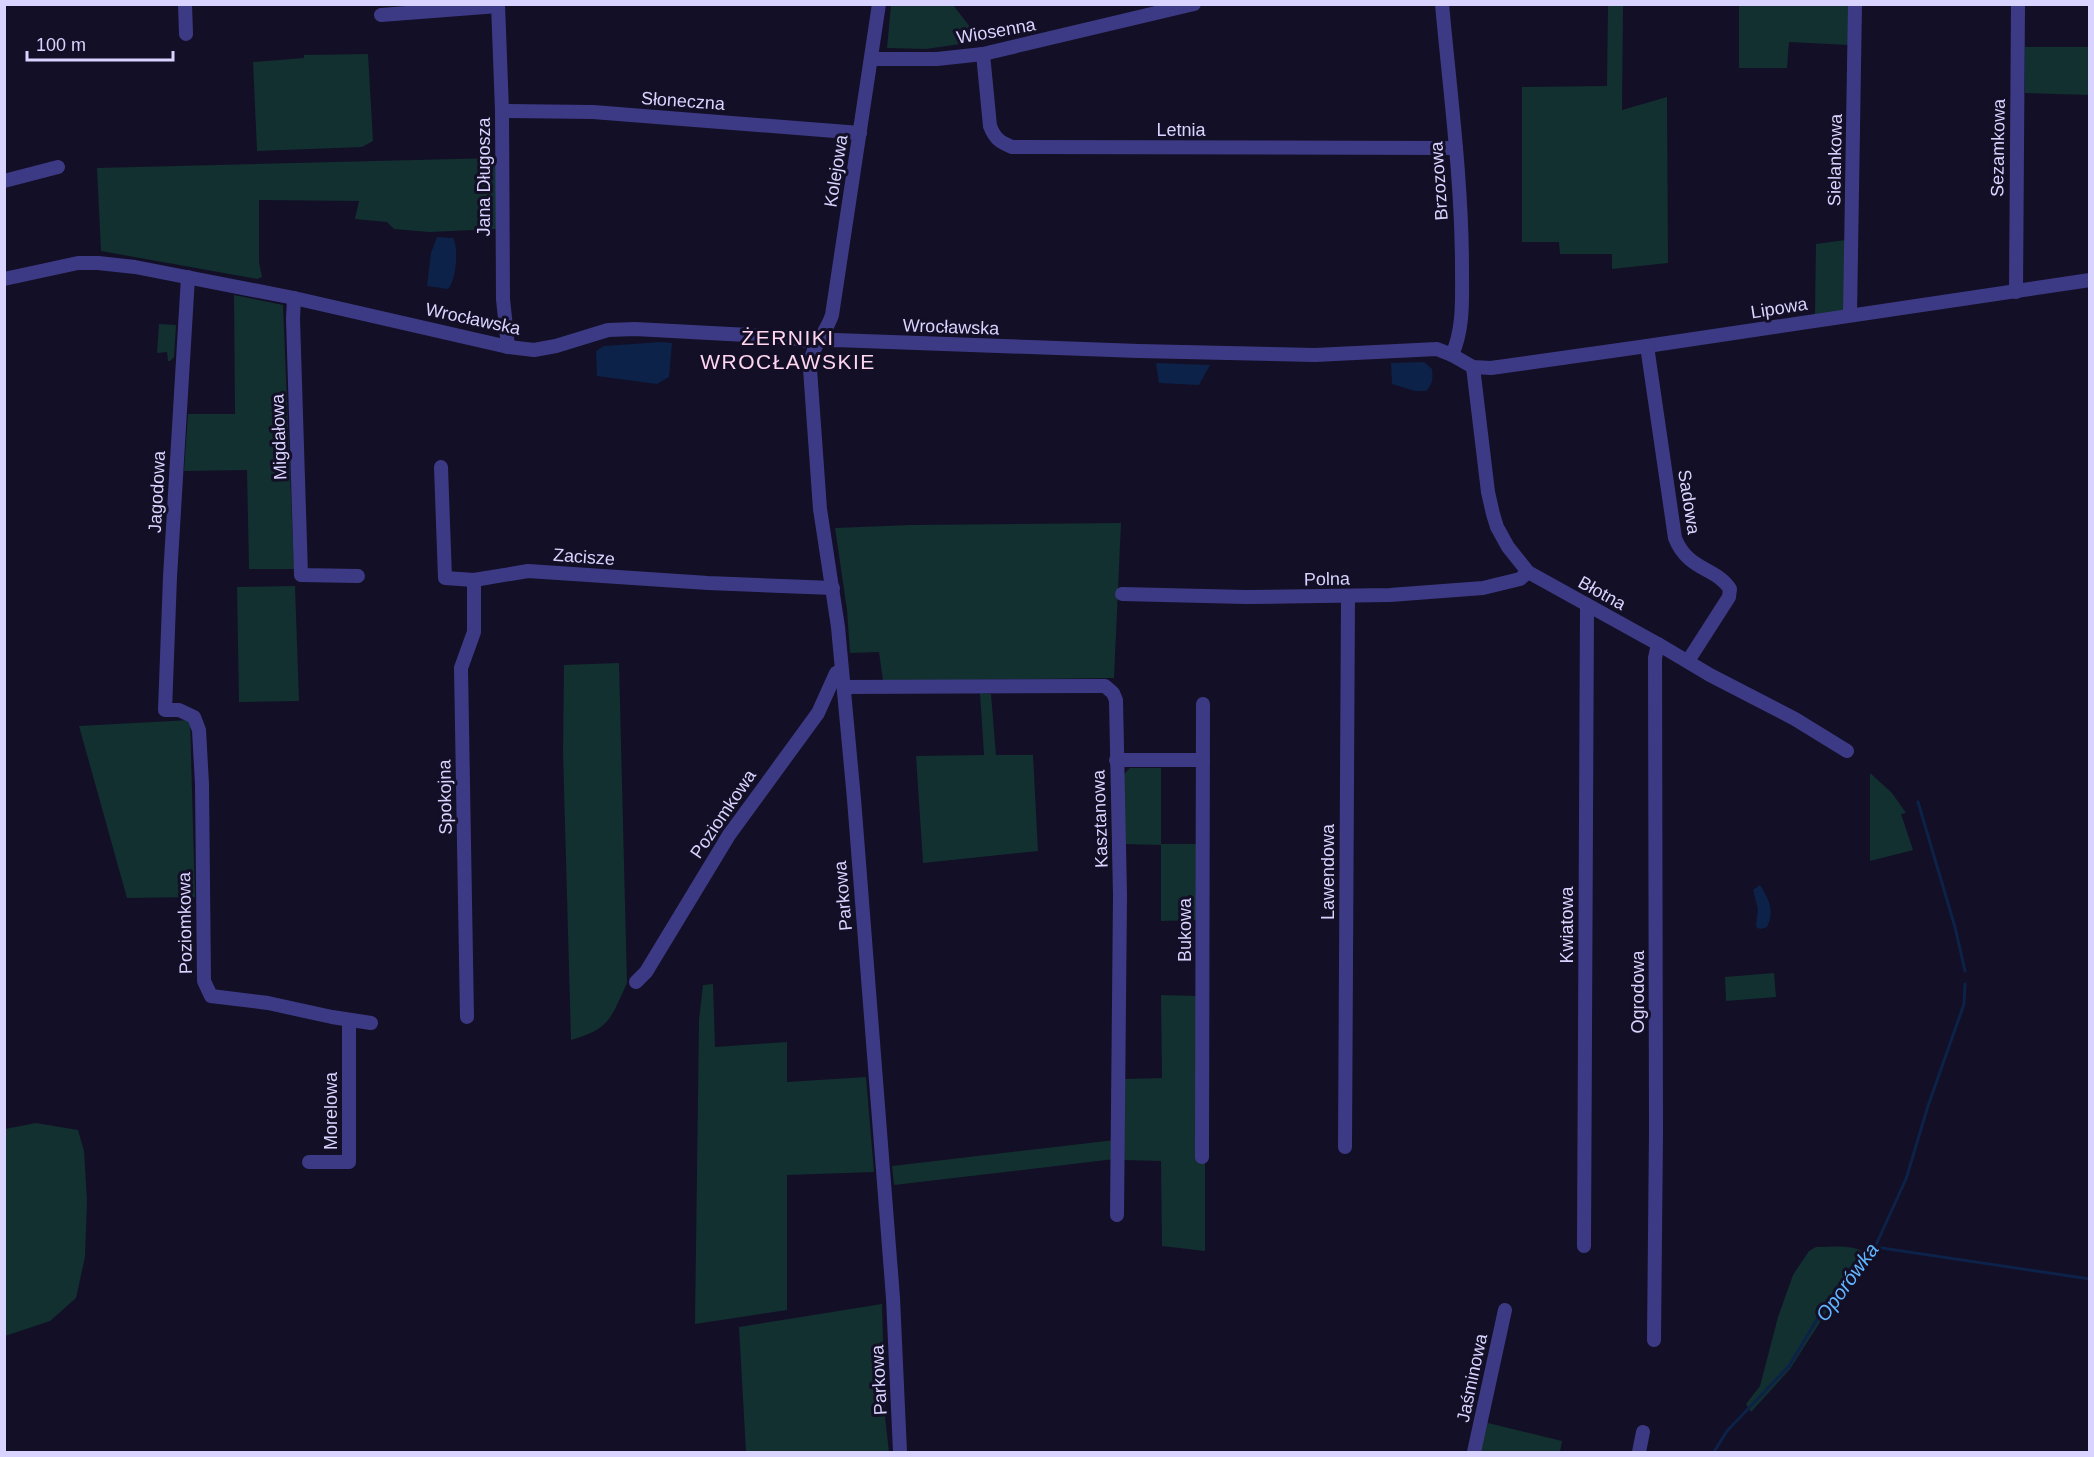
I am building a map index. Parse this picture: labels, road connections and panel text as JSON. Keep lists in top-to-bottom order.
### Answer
{
  "streets": {
    "street": [
      "Wiosenna",
      "Słoneczna",
      "Letnia",
      "Sezamkowa",
      "Sielankowa",
      "Kolejowa",
      "Jana Długosza",
      "Brzozowa",
      "Lipowa",
      "Wrocławska",
      "Migdałowa",
      "Jagodowa",
      "Sadowa",
      "Zacisze",
      "Polna",
      "Błotna",
      "Spokojna",
      "Poziomkowa",
      "Kasztanowa",
      "Lawendowa",
      "Parkowa",
      "Kwiatowa",
      "Bukowa",
      "Ogrodowa",
      "Morelowa",
      "Jaśminowa"
    ]
  },
  "crossings": [
    ["Wiosenna", "Letnia"],
    ["Wiosenna", "Kolejowa"],
    ["Słoneczna", "Kolejowa"],
    ["Słoneczna", "Jana Długosza"],
    ["Letnia", "Brzozowa"],
    ["Sezamkowa", "Lipowa"],
    ["Sielankowa", "Lipowa"],
    ["Kolejowa", "Wrocławska"],
    ["Kolejowa", "Parkowa"],
    ["Jana Długosza", "Wrocławska"],
    ["Brzozowa", "Wrocławska"],
    ["Lipowa", "Wrocławska"],
    ["Lipowa", "Sadowa"],
    ["Lipowa", "Błotna"],
    ["Wrocławska", "Migdałowa"],
    ["Wrocławska", "Jagodowa"],
    ["Wrocławska", "Błotna"],
    ["Wrocławska", "Parkowa"],
    ["Jagodowa", "Poziomkowa"],
    ["Sadowa", "Błotna"],
    ["Zacisze", "Spokojna"],
    ["Zacisze", "Parkowa"],
    ["Polna", "Błotna"],
    ["Polna", "Lawendowa"],
    ["Błotna", "Kwiatowa"],
    ["Błotna", "Ogrodowa"],
    ["Poziomkowa", "Parkowa"],
    ["Poziomkowa", "Morelowa"],
    ["Kasztanowa", "Parkowa"]
  ],
  "districts": ["ŻERNIKI WROCŁAWSKIE"],
  "water": ["Oporówka"],
  "scale_bar": "100 m"
}
